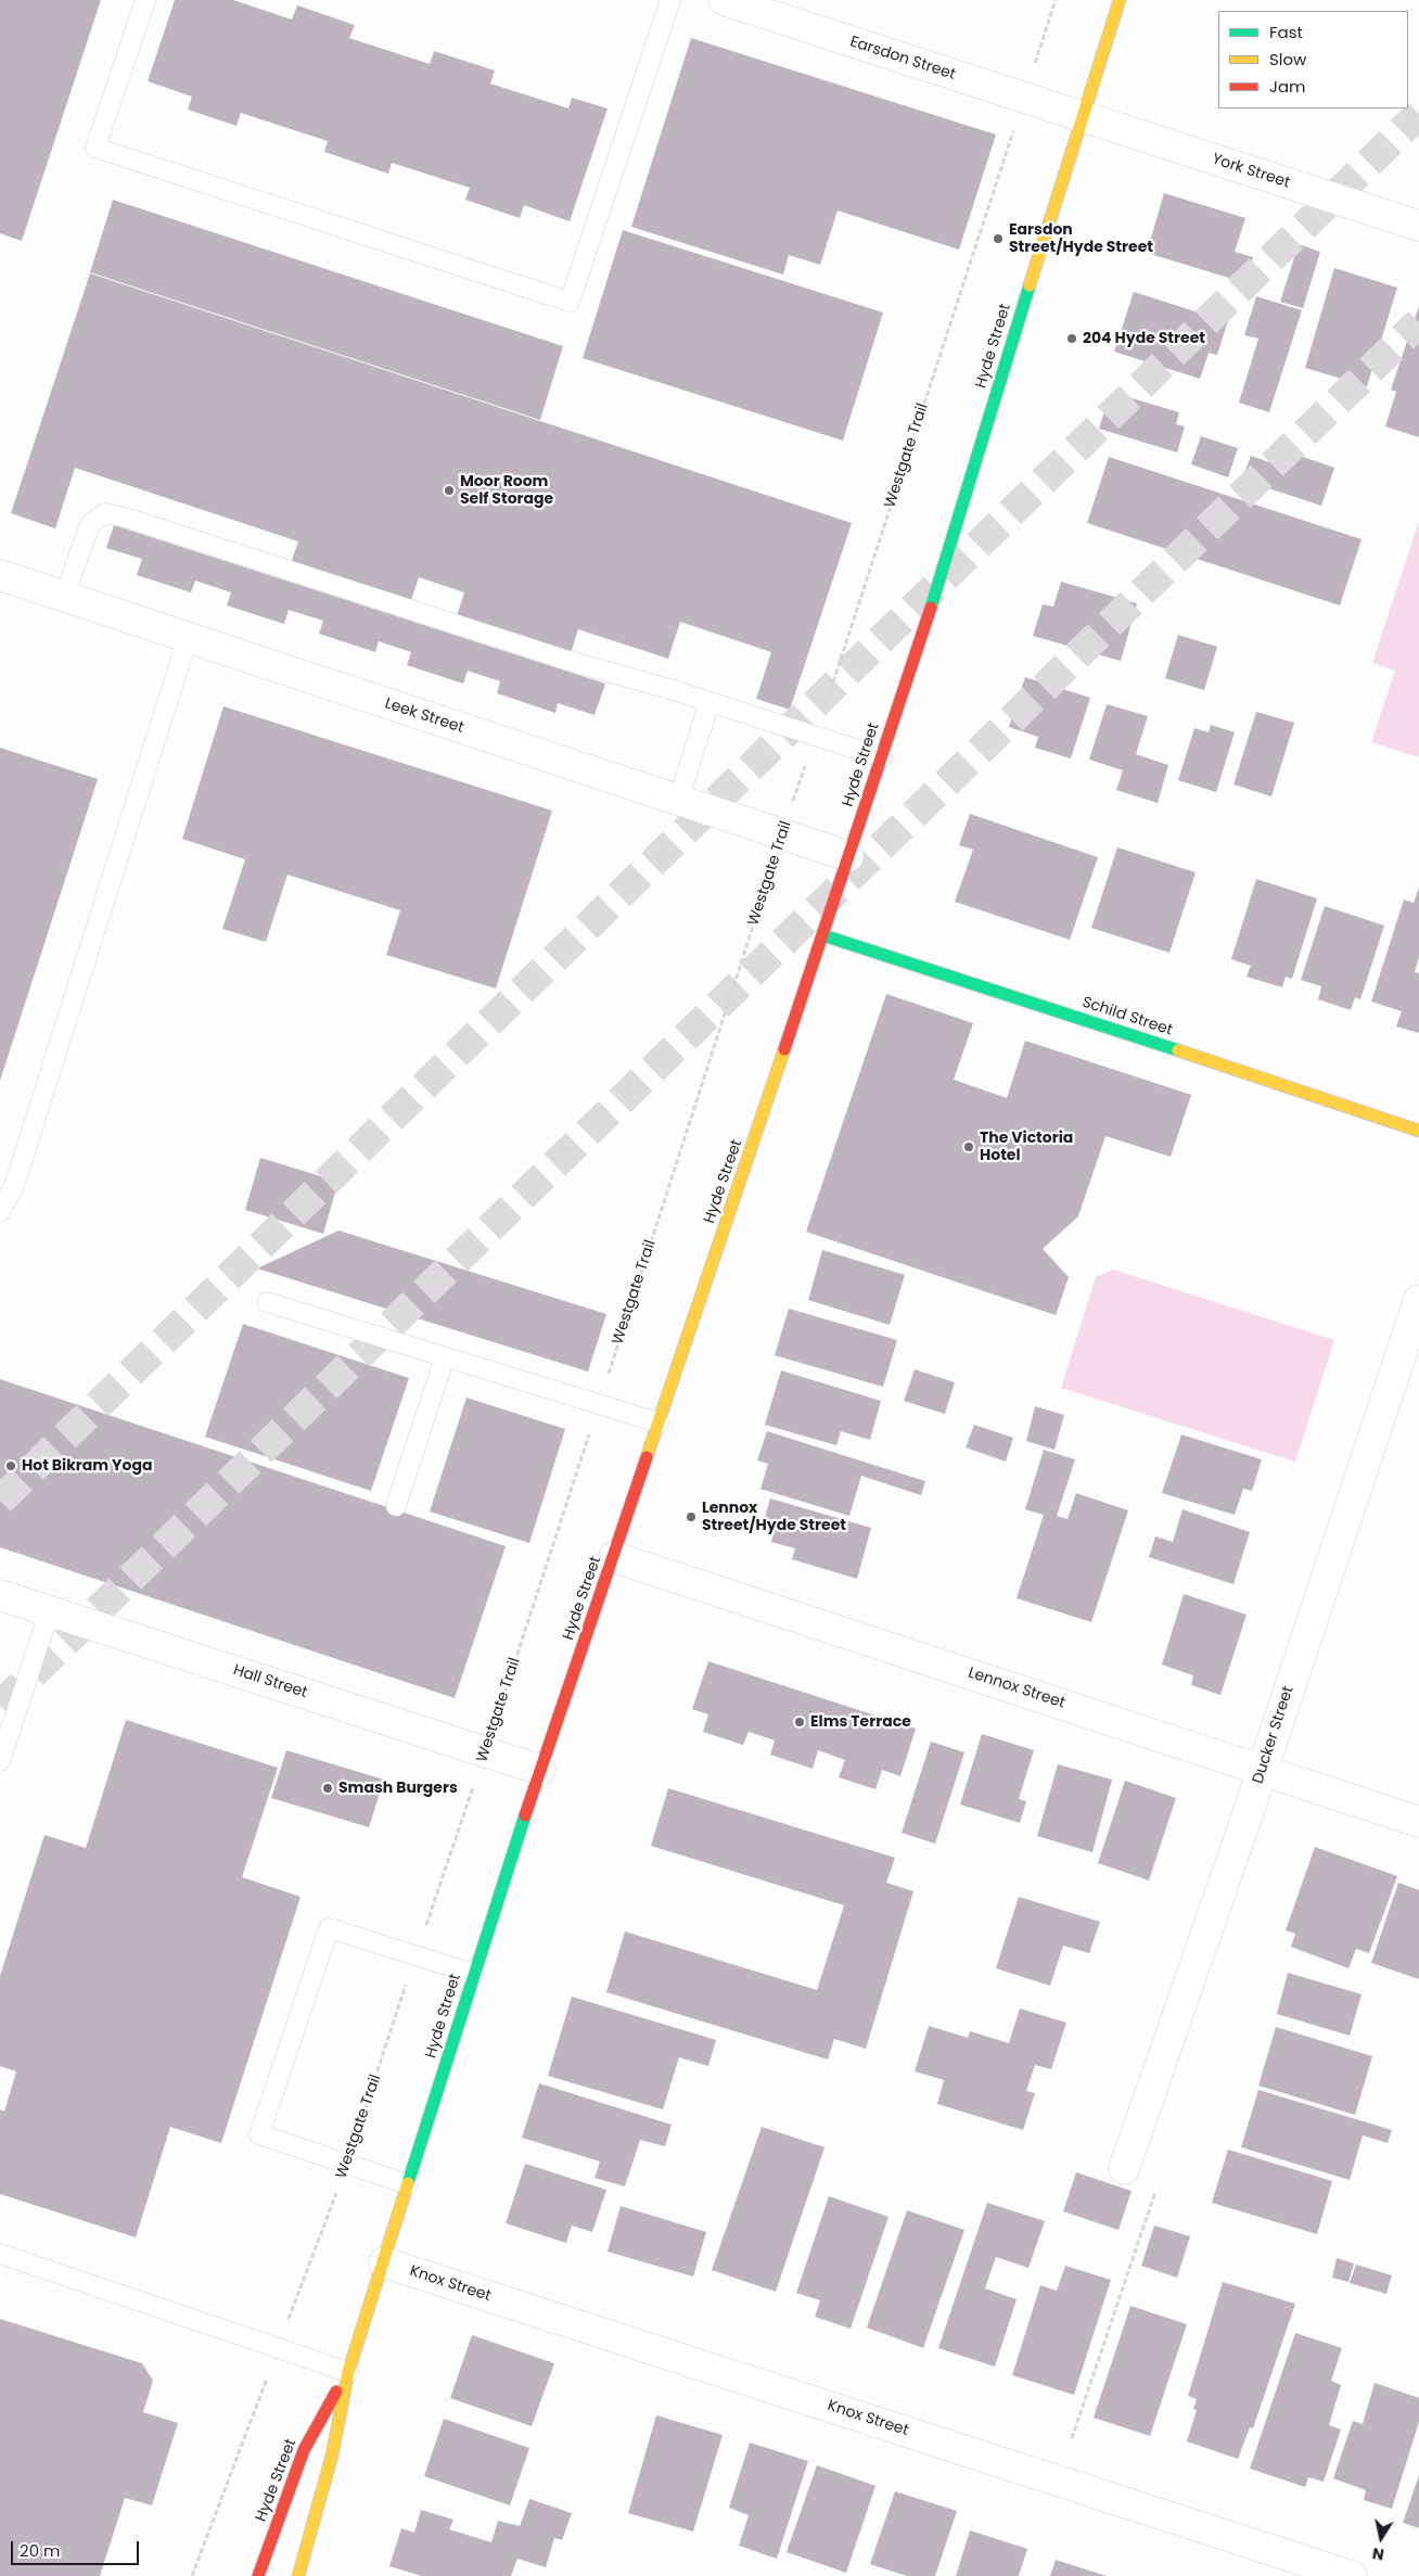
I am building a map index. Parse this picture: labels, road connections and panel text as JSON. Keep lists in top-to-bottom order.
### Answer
{
  "streets": {
    "street": [
      "Earsdon Street",
      "York Street",
      "Hyde Street",
      "Leek Street",
      "Schild Street",
      "Hall Street",
      "Lennox Street",
      "Ducker Street",
      "Knox Street"
    ],
    "path": ["Westgate Trail"]
  },
  "crossings": [
    ["Earsdon Street", "York Street"],
    ["Earsdon Street", "Hyde Street"],
    ["Earsdon Street", "Westgate Trail"],
    ["York Street", "Hyde Street"],
    ["Hyde Street", "Leek Street"],
    ["Hyde Street", "Schild Street"],
    ["Hyde Street", "Hall Street"],
    ["Hyde Street", "Lennox Street"],
    ["Hyde Street", "Knox Street"],
    ["Westgate Trail", "Leek Street"],
    ["Westgate Trail", "Hall Street"],
    ["Lennox Street", "Ducker Street"]
  ],
  "places": [
    "Earsdon Street/Hyde Street",
    "204 Hyde Street",
    "Moor Room Self Storage",
    "The Victoria Hotel",
    "Hot Bikram Yoga",
    "Lennox Street/Hyde Street",
    "Elms Terrace",
    "Smash Burgers"
  ],
  "legend": ["Fast", "Slow", "Jam"],
  "scale_bar": "20 m",
  "north": "bottom"
}
